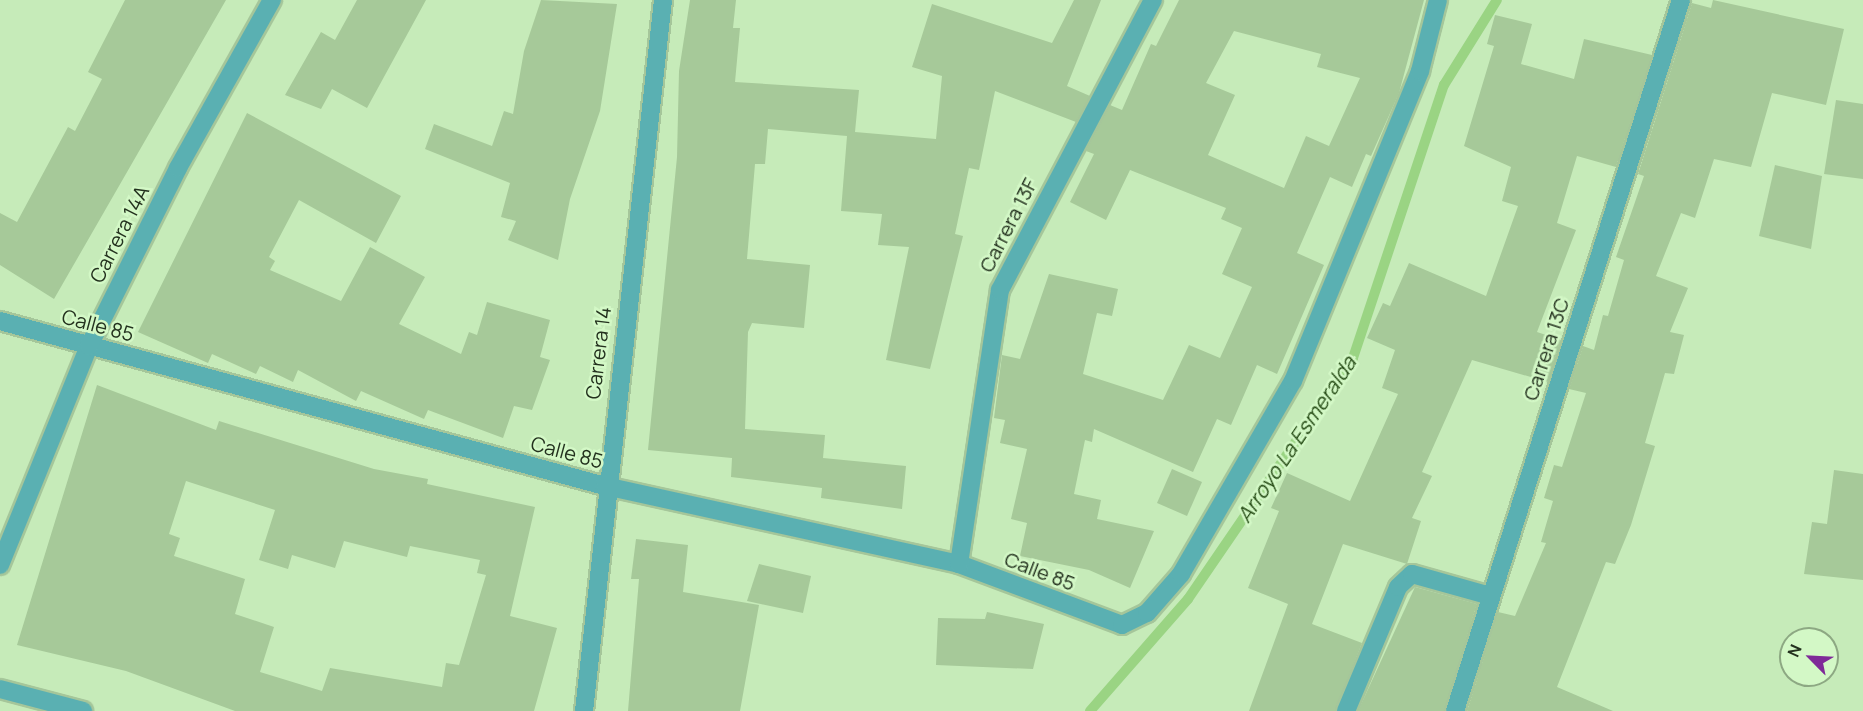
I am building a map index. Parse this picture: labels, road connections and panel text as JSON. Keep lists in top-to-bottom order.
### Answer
{
  "streets": {
    "street": [
      "Carrera 13F",
      "Carrera 14A",
      "Calle 85",
      "Carrera 13C",
      "Carrera 14"
    ]
  },
  "crossings": [
    ["Carrera 13F", "Calle 85"],
    ["Carrera 14A", "Calle 85"],
    ["Calle 85", "Carrera 14"]
  ],
  "water": ["Arroyo La Esmeralda"],
  "north": "top left"
}
